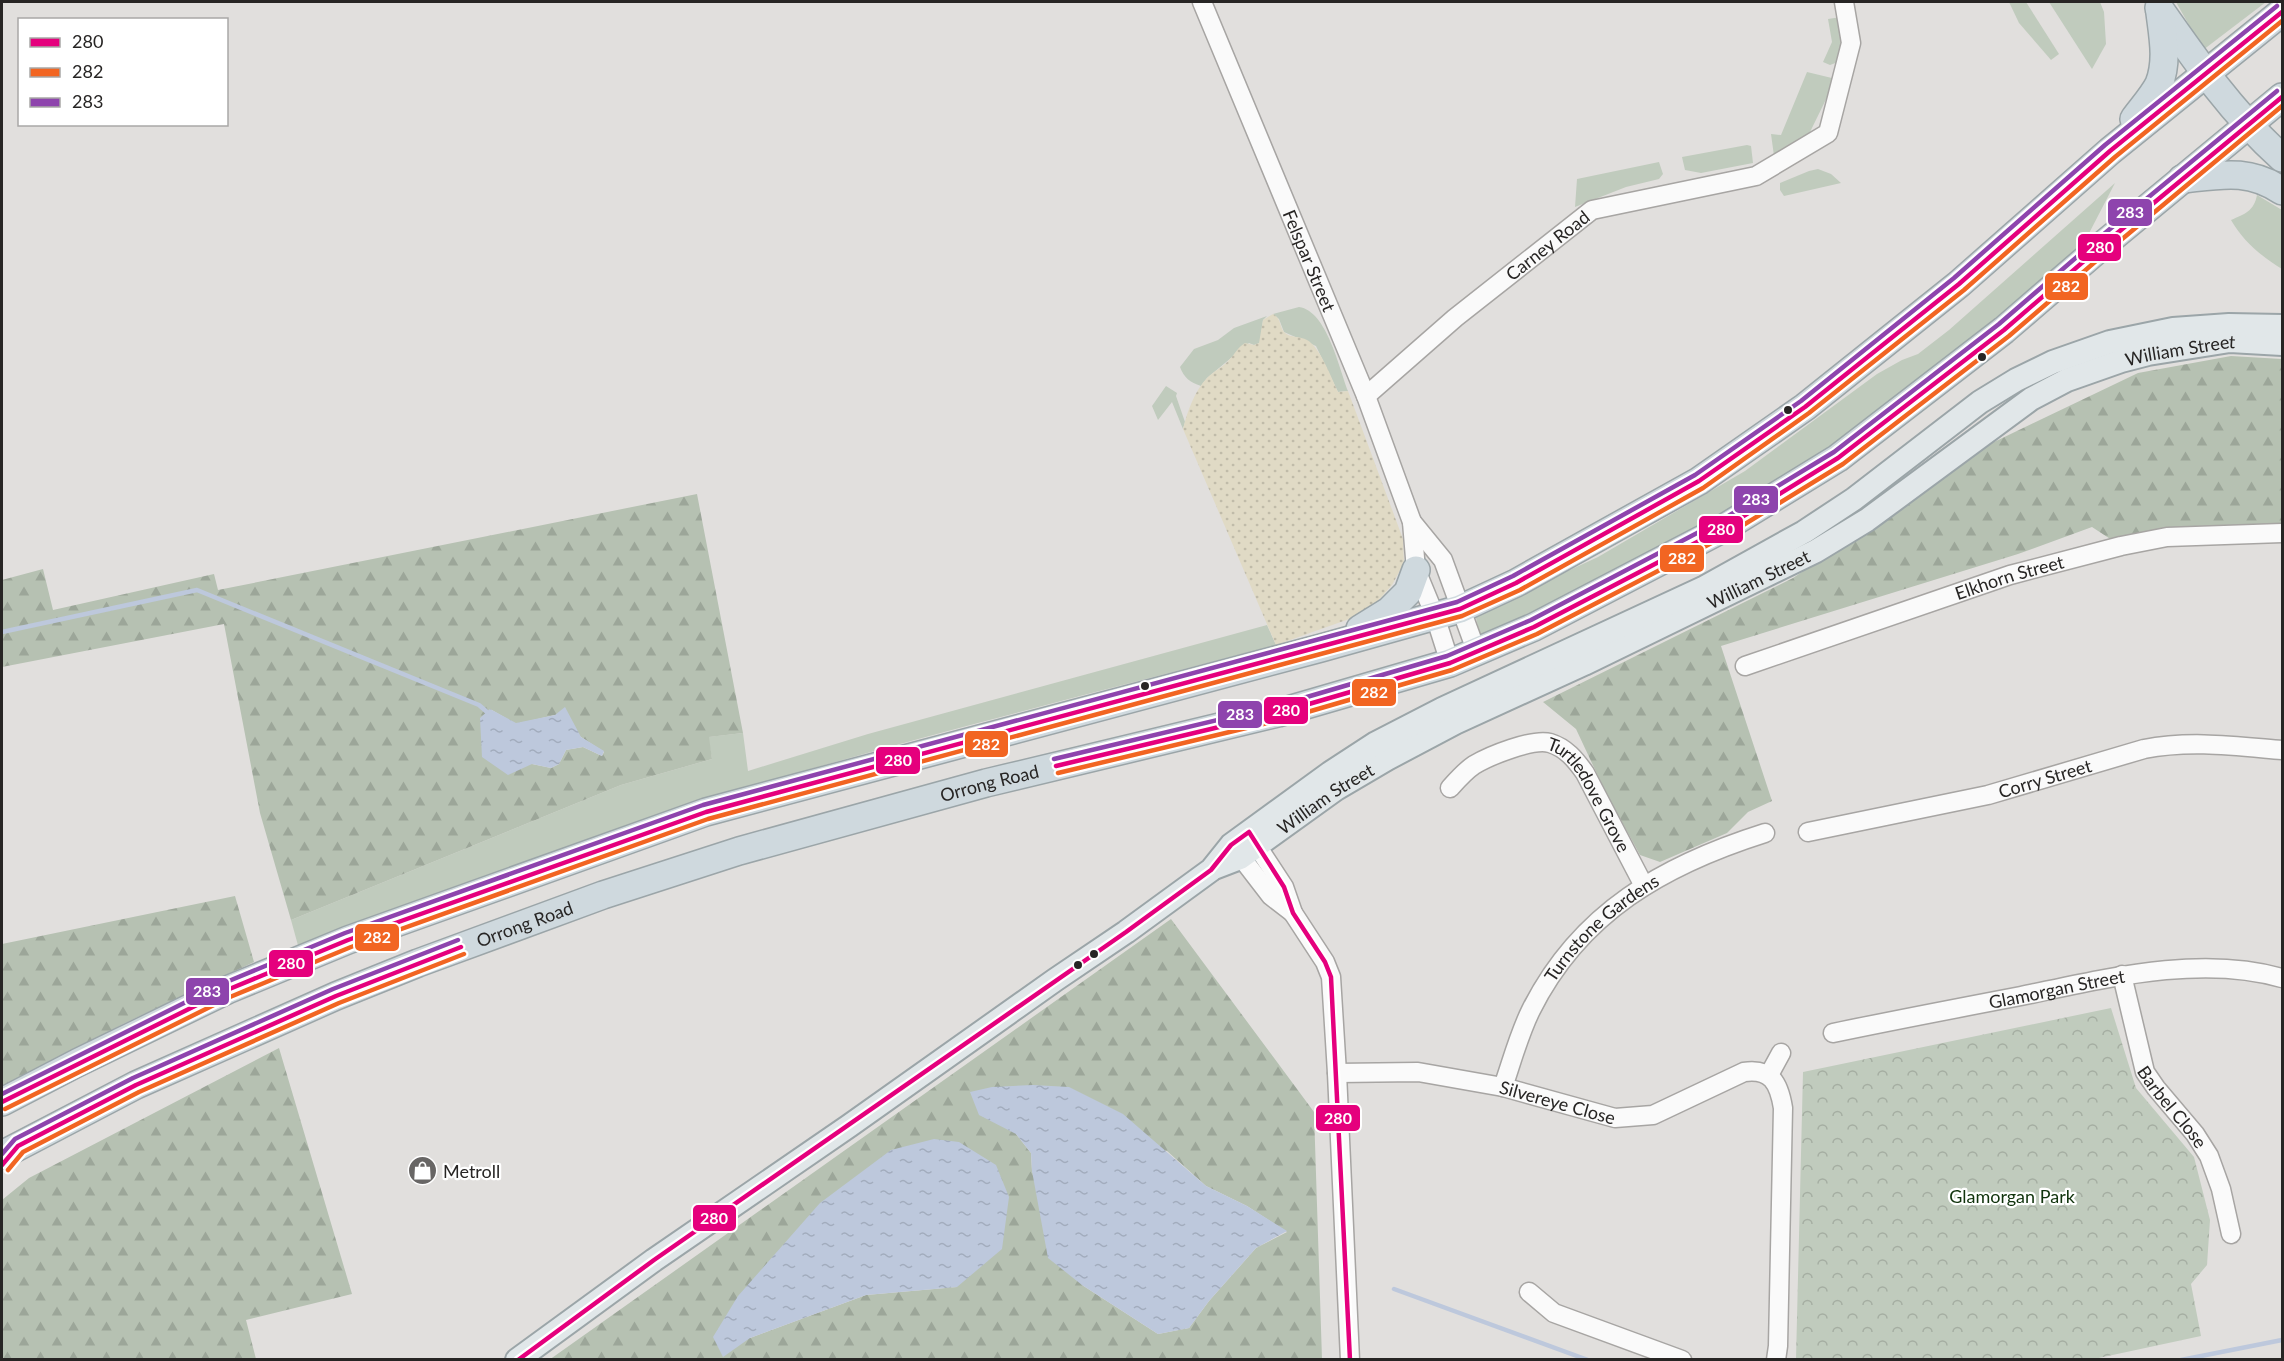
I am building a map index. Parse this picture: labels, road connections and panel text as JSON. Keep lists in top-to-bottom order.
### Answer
{
  "streets": {
    "highway": ["Orrong Road"],
    "main road": ["William Street"],
    "street": [
      "Carney Road",
      "Felspar Street",
      "Elkhorn Street",
      "Corry Street",
      "Turtledove Grove",
      "Turnstone Gardens",
      "Glamorgan Street",
      "Silvereye Close",
      "Barbel Close"
    ]
  },
  "crossings": [
    ["Carney Road", "Felspar Street"],
    ["Felspar Street", "Orrong Road"],
    ["Turtledove Grove", "Turnstone Gardens"],
    ["Turnstone Gardens", "Silvereye Close"],
    ["Glamorgan Street", "Barbel Close"]
  ],
  "parks": ["Glamorgan Park"],
  "places": {
    "shop": ["Metroll"]
  },
  "lines": ["transit line 283", "transit line 280", "transit line 282"],
  "legend": ["280", "282", "283"]
}
